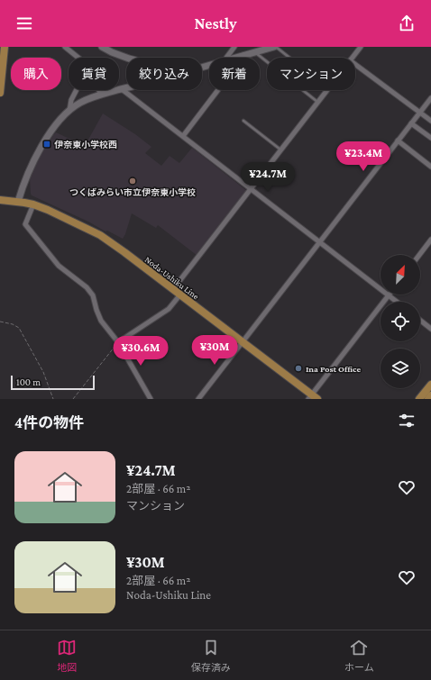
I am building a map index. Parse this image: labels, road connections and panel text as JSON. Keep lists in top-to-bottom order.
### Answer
{
  "streets": {
    "main road": ["Noda-Ushiku Line"]
  },
  "places": {
    "transit": ["伊奈東小学校西"],
    "other": ["つくばみらい市立伊奈東小学校", "Ina Post Office"]
  },
  "scale_bar": "100 m",
  "north": "top right",
  "page": {
    "header": "Nestly",
    "chip": [
      "購入",
      "賃貸",
      "絞り込み",
      "新着",
      "マンション"
    ],
    "price": [
      "¥23.4M",
      "¥24.7M",
      "¥30M",
      "¥30.6M"
    ],
    "scale": "100 m",
    "heading": "4件の物件",
    "list": [
      {
        "name": "¥24.7M",
        "note": "2部屋 · 66 m² · マンション"
      },
      {
        "name": "¥30M",
        "note": "2部屋 · 66 m² · Noda-Ushiku Line"
      }
    ],
    "tabs": ["地図", "保存済み", "ホーム"]
  }
}
